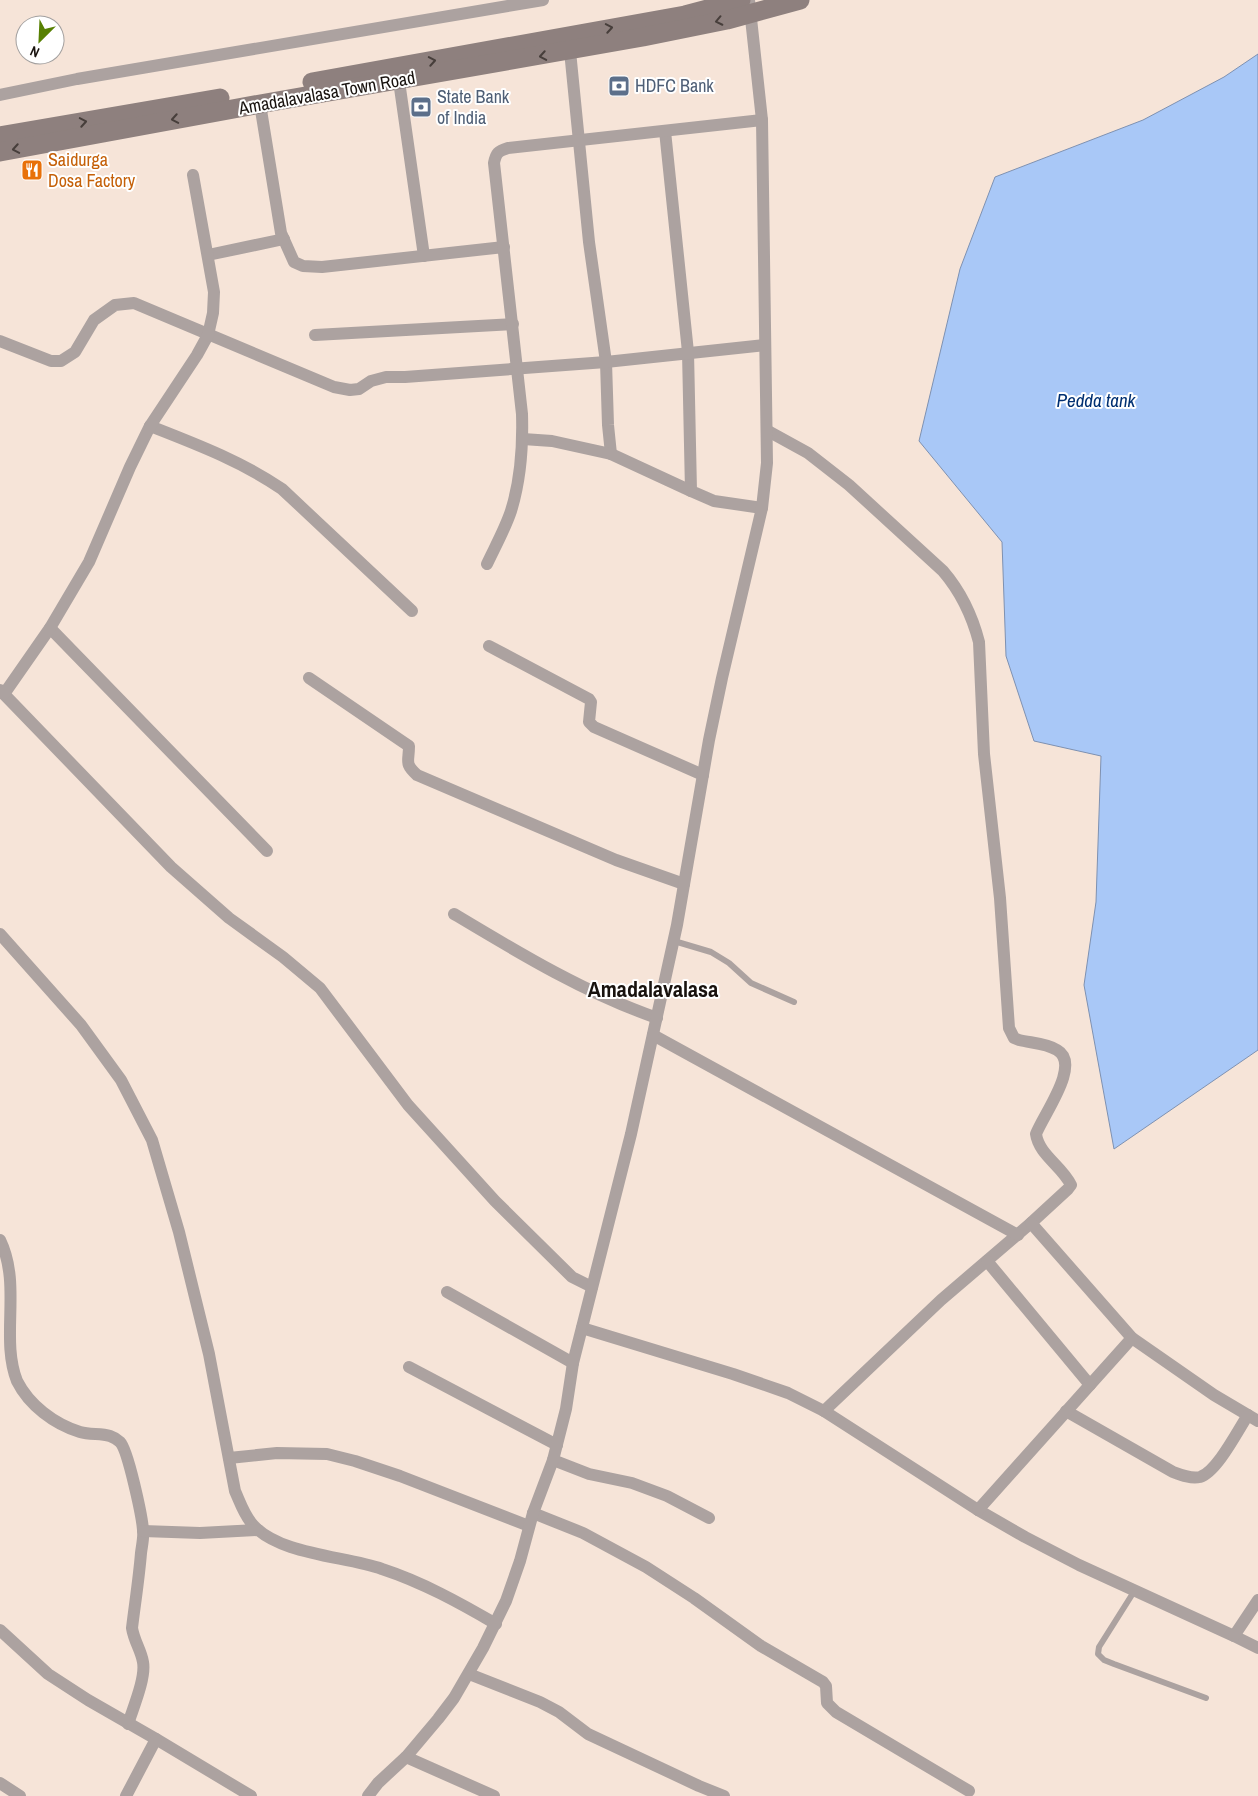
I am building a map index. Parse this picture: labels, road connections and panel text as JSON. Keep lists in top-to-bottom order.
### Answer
{
  "streets": {
    "main road": ["Amadalavalasa Town Road"]
  },
  "districts": ["Amadalavalasa"],
  "water": ["Pedda tank"],
  "places": {
    "bank": ["HDFC Bank", "State Bank of India"],
    "restaurant": ["Saidurga Dosa Factory"]
  },
  "north": "bottom left"
}
